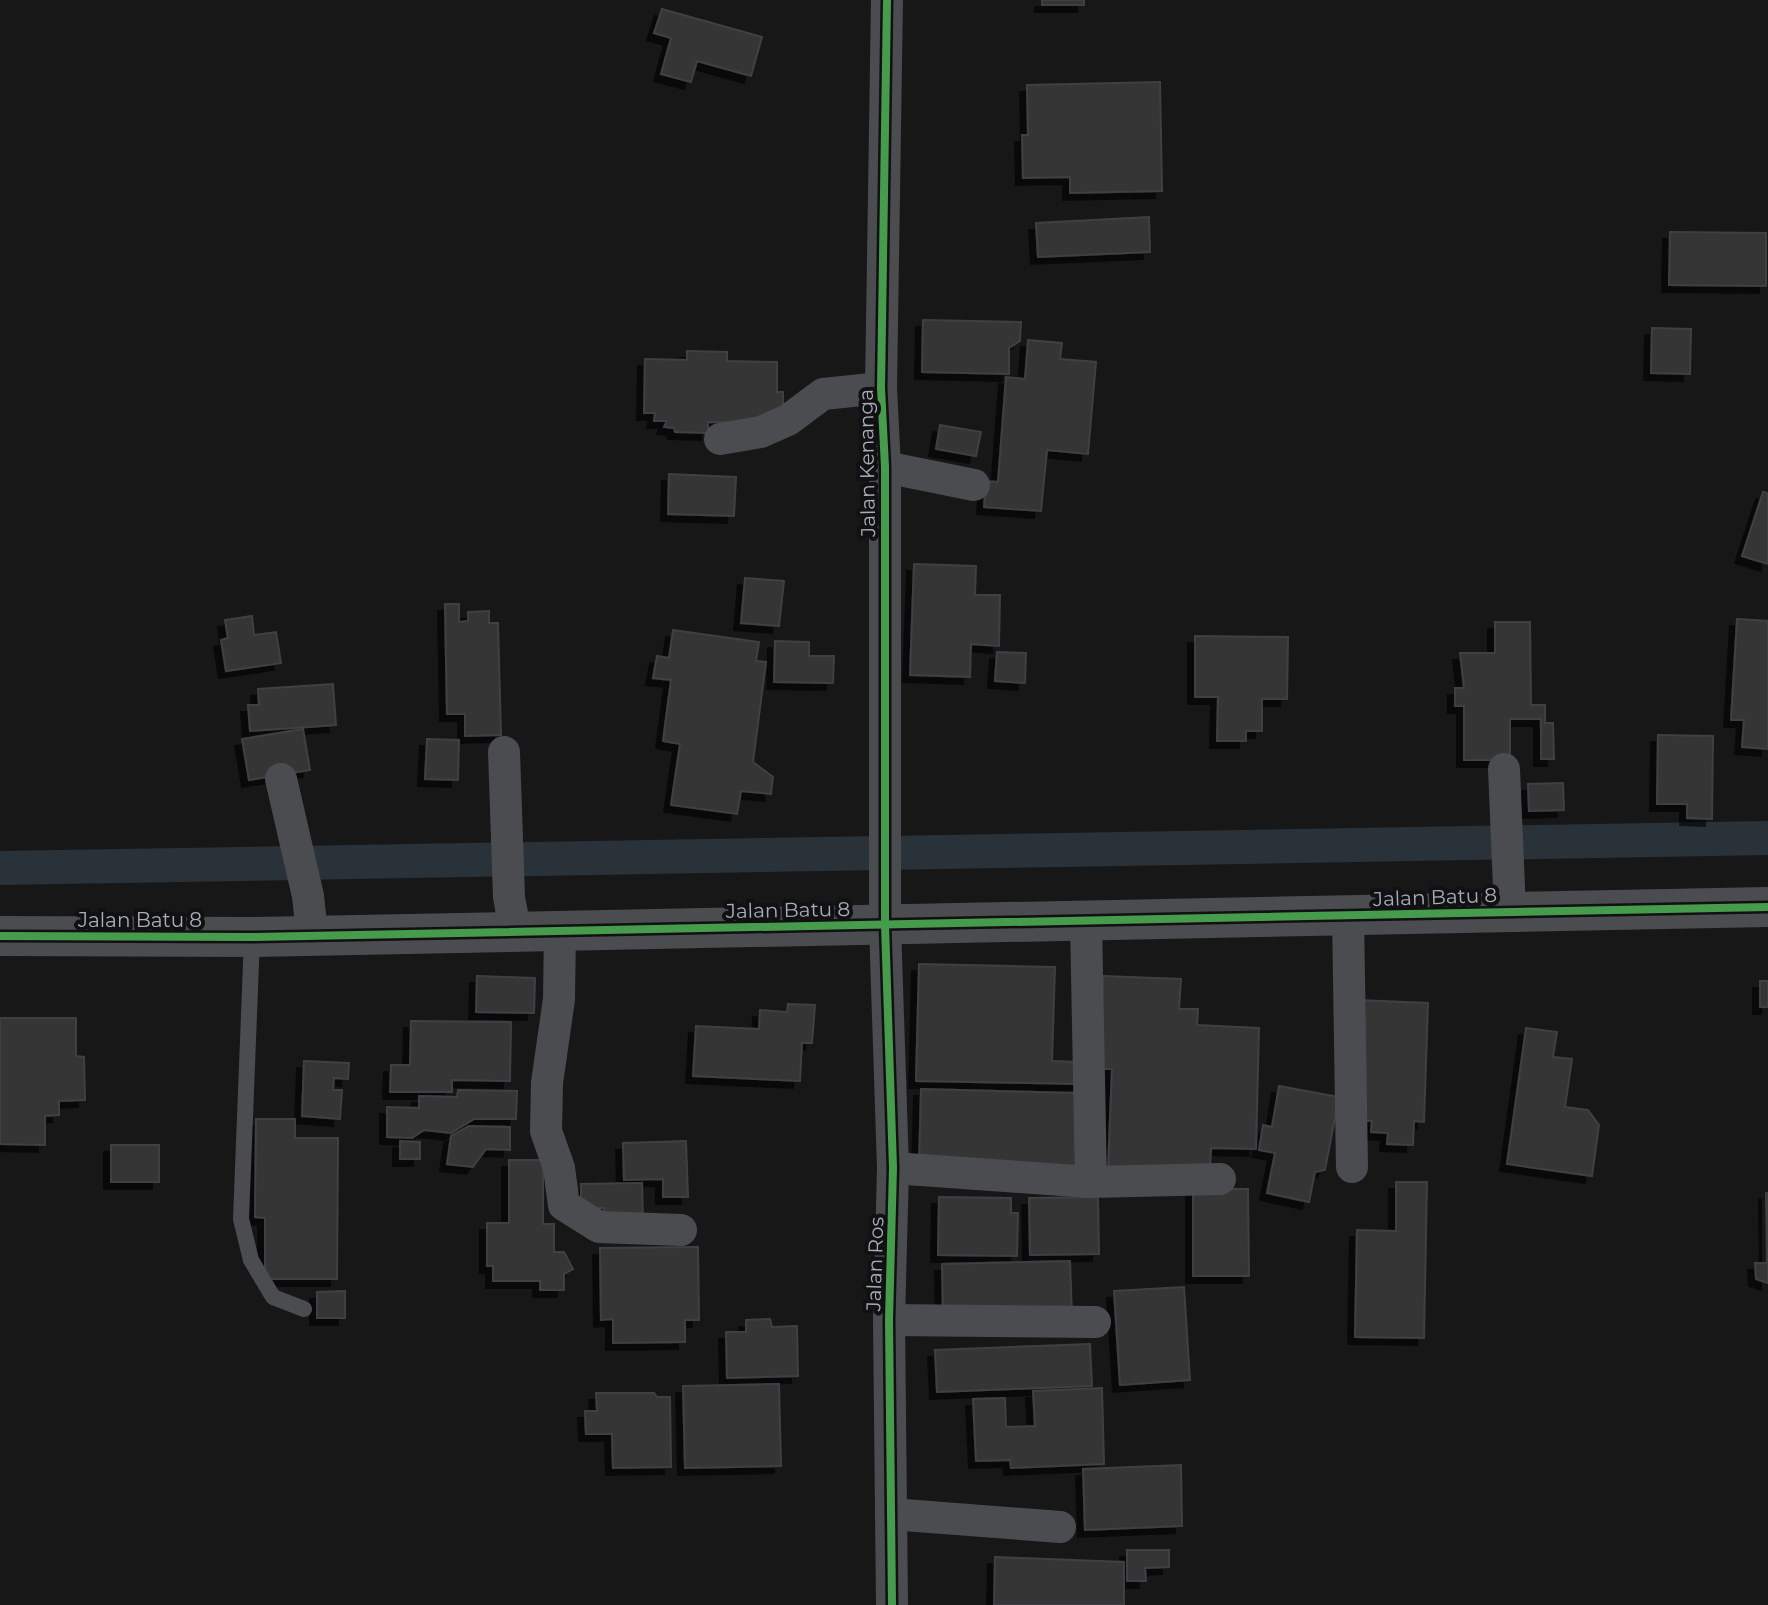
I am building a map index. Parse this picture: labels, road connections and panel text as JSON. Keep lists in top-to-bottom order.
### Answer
{
  "streets": {
    "street": ["Jalan Kenanga", "Jalan Batu 8", "Jalan Ros"]
  },
  "crossings": [
    ["Jalan Kenanga", "Jalan Batu 8"],
    ["Jalan Kenanga", "Jalan Ros"],
    ["Jalan Batu 8", "Jalan Ros"]
  ]
}
